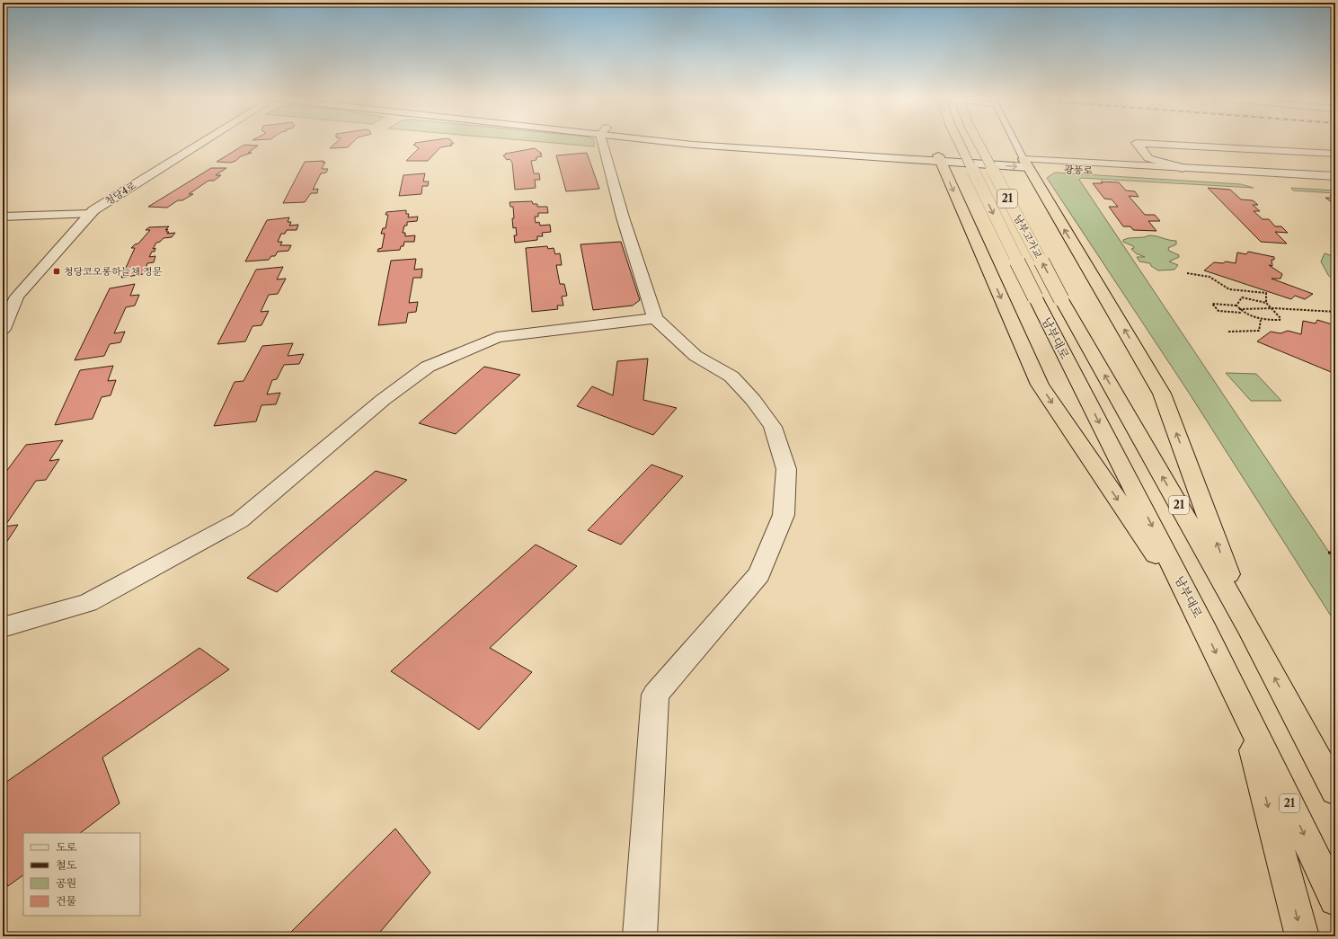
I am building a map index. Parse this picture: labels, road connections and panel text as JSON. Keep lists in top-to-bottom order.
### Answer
{
  "streets": {
    "highway": ["21", "남부고가교", "남부대로"],
    "street": ["광풍로", "청당4로"]
  },
  "crossings": [
    ["남부고가교", "남부대로"]
  ],
  "places": {
    "transit": ["청당코오롱하늘채 정문"]
  },
  "legend": [
    "도로",
    "철도",
    "공원",
    "건물"
  ]
}
